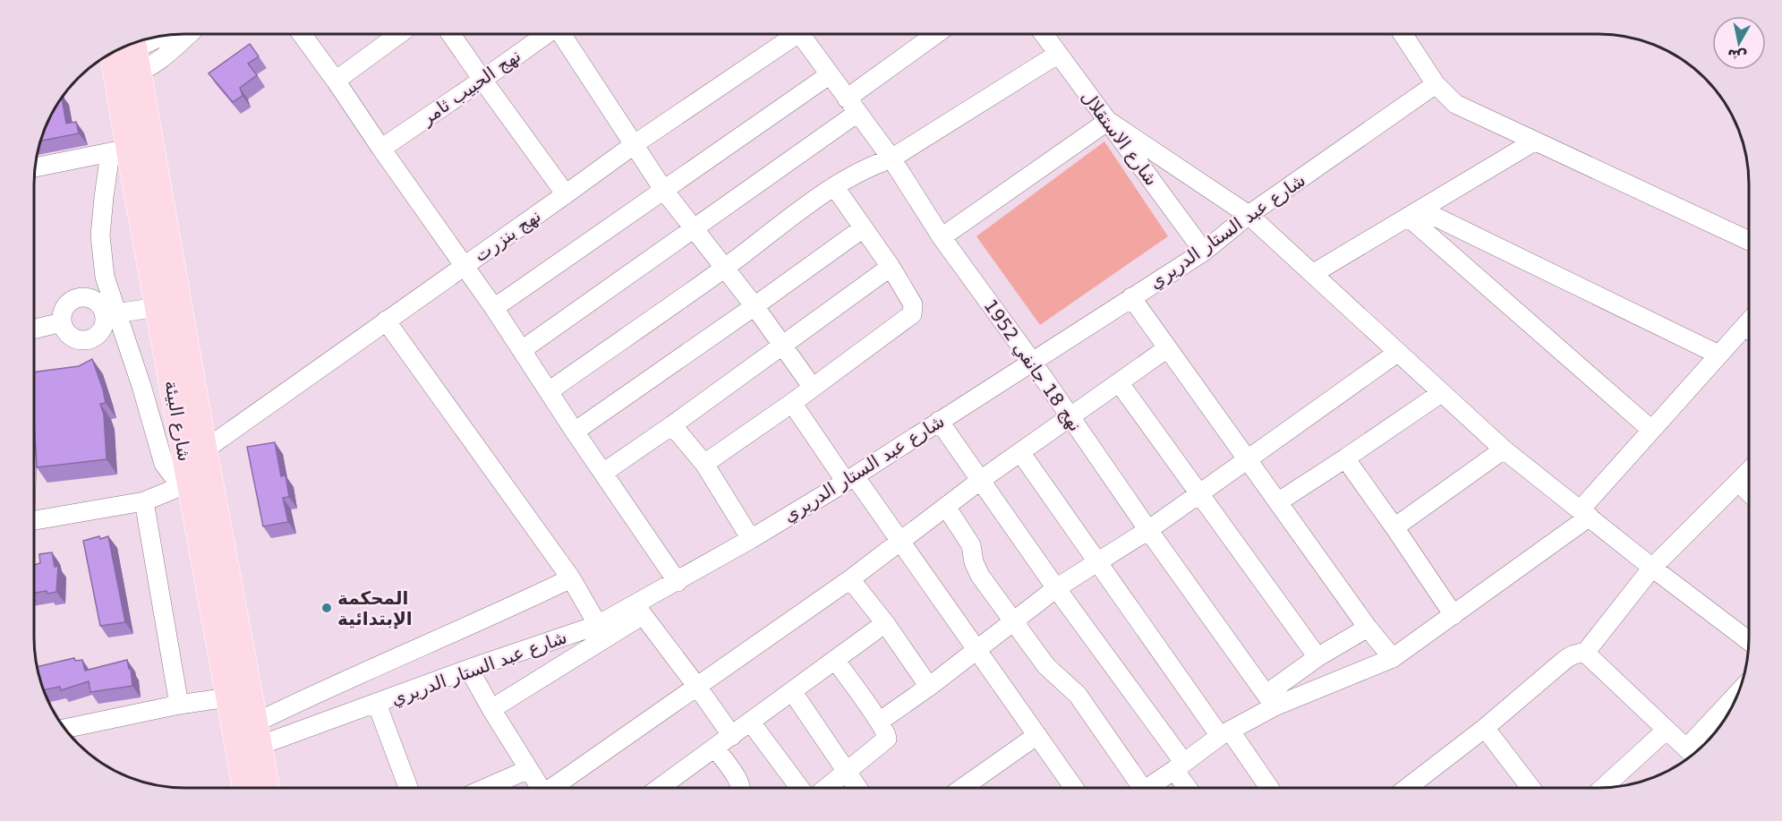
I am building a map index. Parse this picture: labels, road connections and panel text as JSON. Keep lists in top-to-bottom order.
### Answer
{
  "streets": {
    "main road": ["شارع البيئة"],
    "street": [
      "نهج الحبيب ثامر",
      "شارع الاستقلال",
      "شارع عبد الستار الدريري",
      "نهج بنزرت",
      "نهج 18 جانفي 1952"
    ]
  },
  "crossings": [
    ["شارع الاستقلال", "شارع عبد الستار الدريري"],
    ["شارع عبد الستار الدريري", "نهج 18 جانفي 1952"],
    ["شارع عبد الستار الدريري", "شارع البيئة"],
    ["نهج بنزرت", "شارع البيئة"]
  ],
  "places": ["المحكمة الإبتدائية"],
  "north": "bottom"
}
